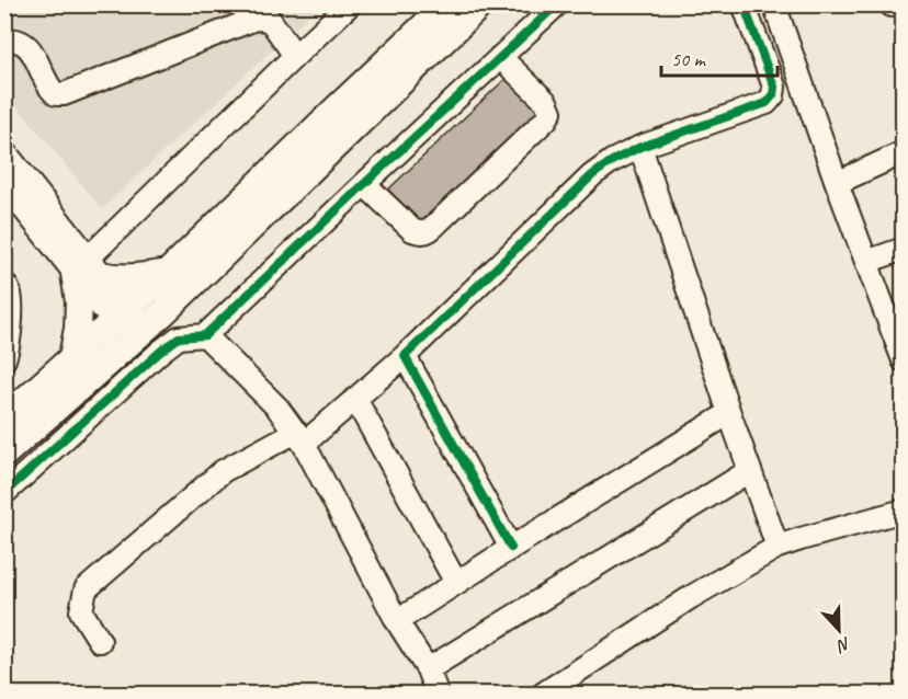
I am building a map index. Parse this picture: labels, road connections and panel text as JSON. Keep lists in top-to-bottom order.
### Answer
{
  "scale_bar": "50 m",
  "north": "bottom"
}
